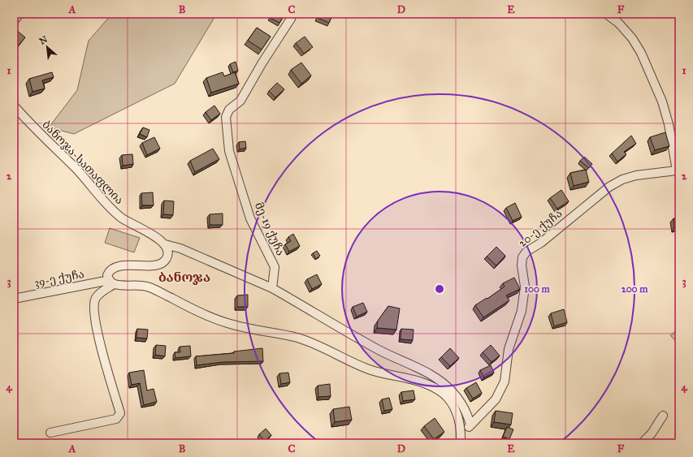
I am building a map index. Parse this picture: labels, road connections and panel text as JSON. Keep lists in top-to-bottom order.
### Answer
{
  "streets": {
    "street": [
      "ბანოჯა-სათაფლია",
      "20-ე ქუჩა",
      "მე-19 ქუჩა",
      "39-ე ქუჩა"
    ]
  },
  "districts": ["ბანოჯა"],
  "north": "top left",
  "grid": {
    "columns": [
      "A",
      "B",
      "C",
      "D",
      "E",
      "F"
    ],
    "rows": [
      "1",
      "2",
      "3",
      "4"
    ]
  },
  "rings": ["100 m", "200 m"]
}
